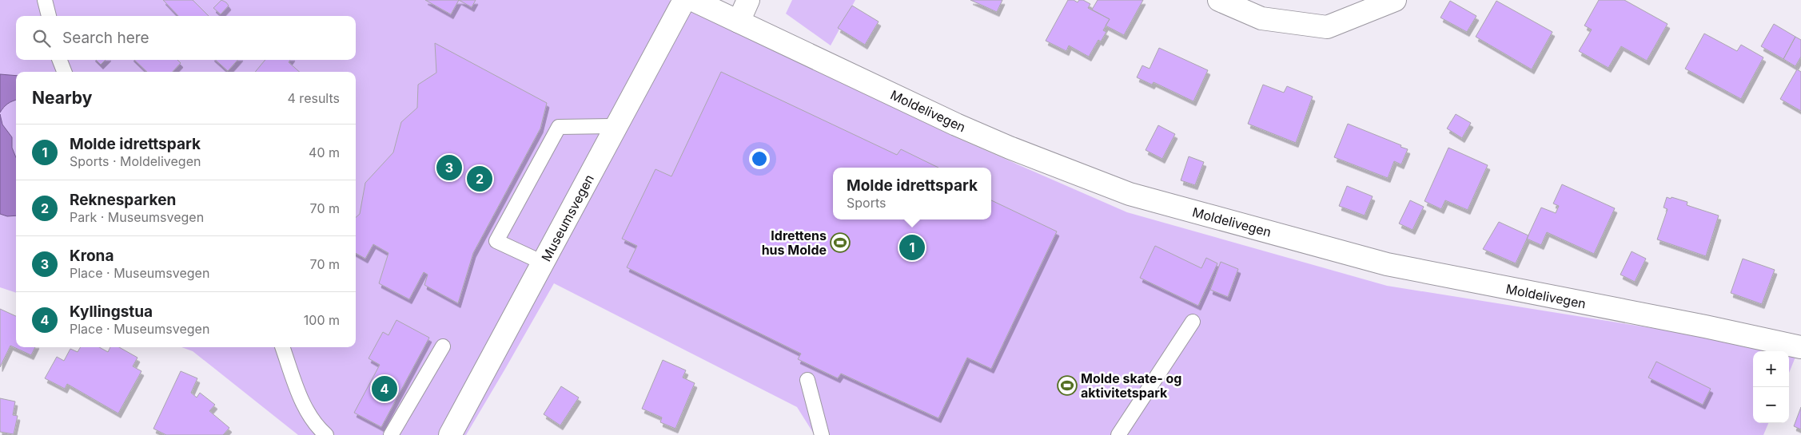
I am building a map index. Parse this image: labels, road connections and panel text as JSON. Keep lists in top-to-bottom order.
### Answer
{
  "streets": {
    "main road": ["Moldelivegen", "Museumsvegen"]
  },
  "places": {
    "sports": ["Idrettens hus Molde", "Molde skate- og aktivitetspark"]
  },
  "page": {
    "search": "Search here",
    "heading": ["Nearby", "4 results"],
    "list": [
      {
        "mark": "1",
        "name": "Molde idrettspark",
        "note": "Sports · Moldelivegen",
        "value": "40 m"
      },
      {
        "mark": "2",
        "name": "Reknesparken",
        "note": "Park · Museumsvegen",
        "value": "70 m"
      },
      {
        "mark": "3",
        "name": "Krona",
        "note": "Place · Museumsvegen",
        "value": "70 m"
      },
      {
        "mark": "4",
        "name": "Kyllingstua",
        "note": "Place · Museumsvegen",
        "value": "100 m"
      }
    ],
    "pins": [
      "3",
      "2",
      "1",
      "4"
    ],
    "popup": ["Molde idrettspark", "Sports"],
    "map_buttons": ["+", "−"]
  }
}
